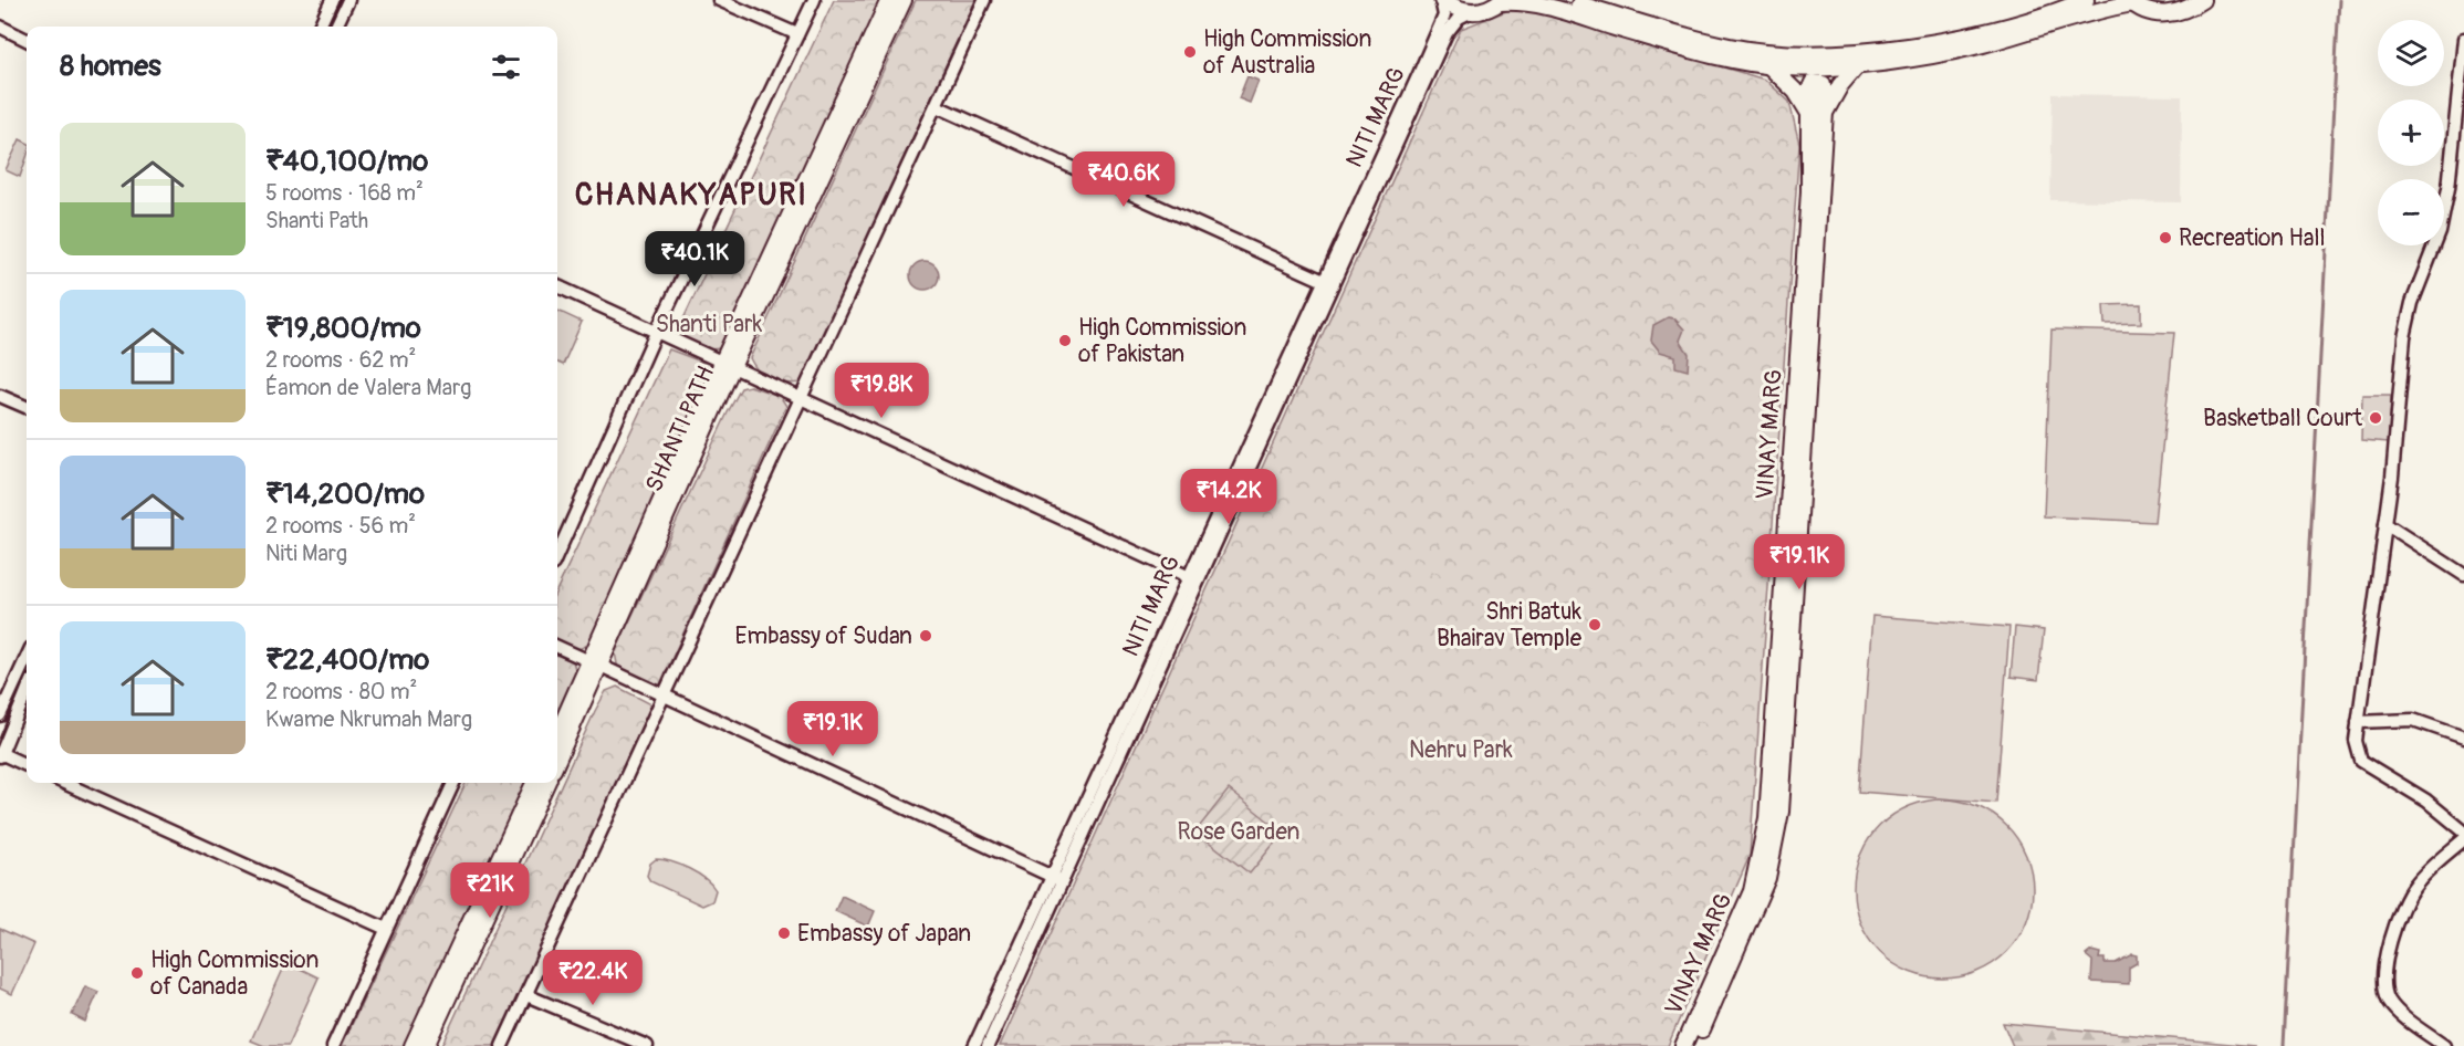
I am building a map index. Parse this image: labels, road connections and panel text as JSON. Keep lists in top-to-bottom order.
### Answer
{
  "streets": {
    "main road": ["SHANTI PATH", "VINAY MARG"],
    "street": ["NITI MARG"]
  },
  "districts": ["CHANAKYAPURI"],
  "parks": ["Shanti Park", "Nehru Park", "Rose Garden"],
  "places": [
    "High Commission of Australia",
    "Recreation Hall",
    "High Commission of Pakistan",
    "Basketball Court",
    "Shri Batuk Bhairav Temple",
    "Embassy of Sudan",
    "Embassy of Japan",
    "High Commission of Canada"
  ],
  "page": {
    "map_buttons": ["+", "−"],
    "heading": "8 homes",
    "list": [
      {
        "name": "₹40,100/mo",
        "note": "5 rooms · 168 m² · Shanti Path"
      },
      {
        "name": "₹19,800/mo",
        "note": "2 rooms · 62 m² · Éamon de Valera Marg"
      },
      {
        "name": "₹14,200/mo",
        "note": "2 rooms · 56 m² · Niti Marg"
      },
      {
        "name": "₹22,400/mo",
        "note": "2 rooms · 80 m² · Kwame Nkrumah Marg"
      }
    ],
    "price": [
      "₹40.6K",
      "₹40.1K",
      "₹19.8K",
      "₹14.2K",
      "₹19.1K",
      "₹19.1K",
      "₹21K",
      "₹22.4K"
    ]
  }
}
